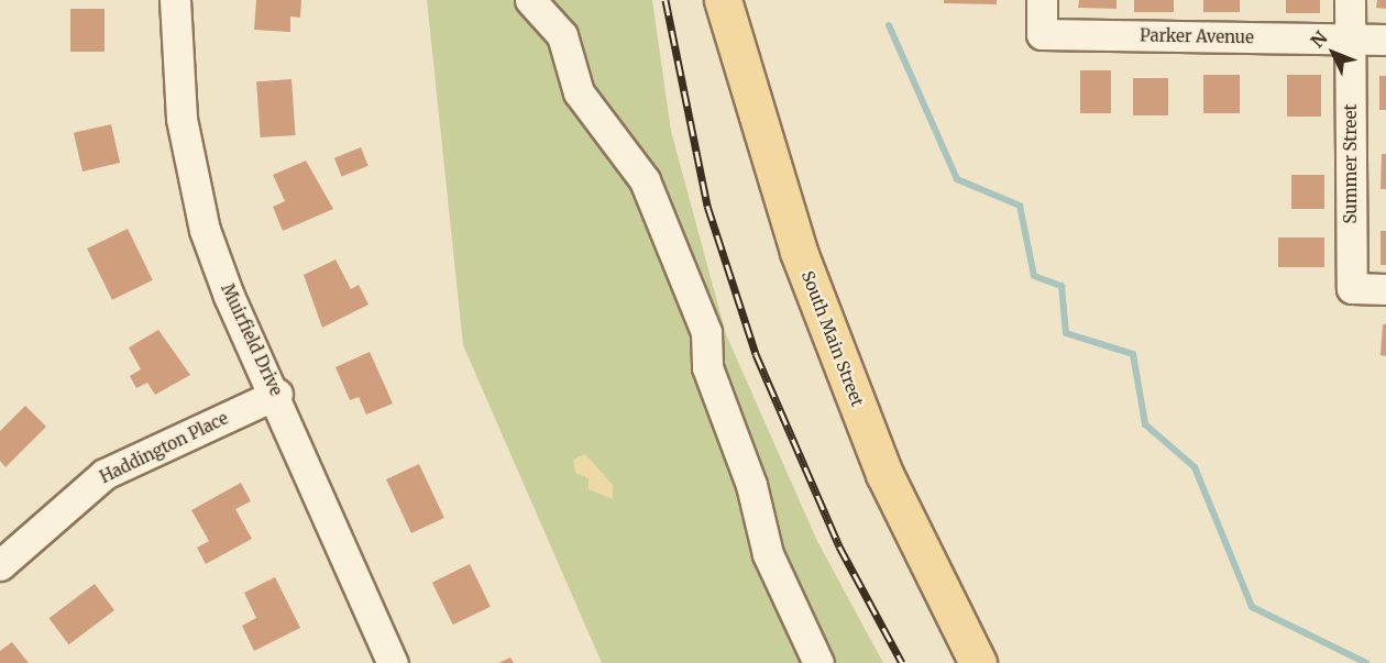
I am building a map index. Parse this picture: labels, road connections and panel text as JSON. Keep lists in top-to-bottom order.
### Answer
{
  "streets": {
    "main road": ["South Main Street"],
    "street": [
      "Parker Avenue",
      "Summer Street",
      "Muirfield Drive",
      "Haddington Place"
    ]
  },
  "crossings": [
    ["Parker Avenue", "Summer Street"],
    ["Muirfield Drive", "Haddington Place"]
  ],
  "north": "top left"
}
